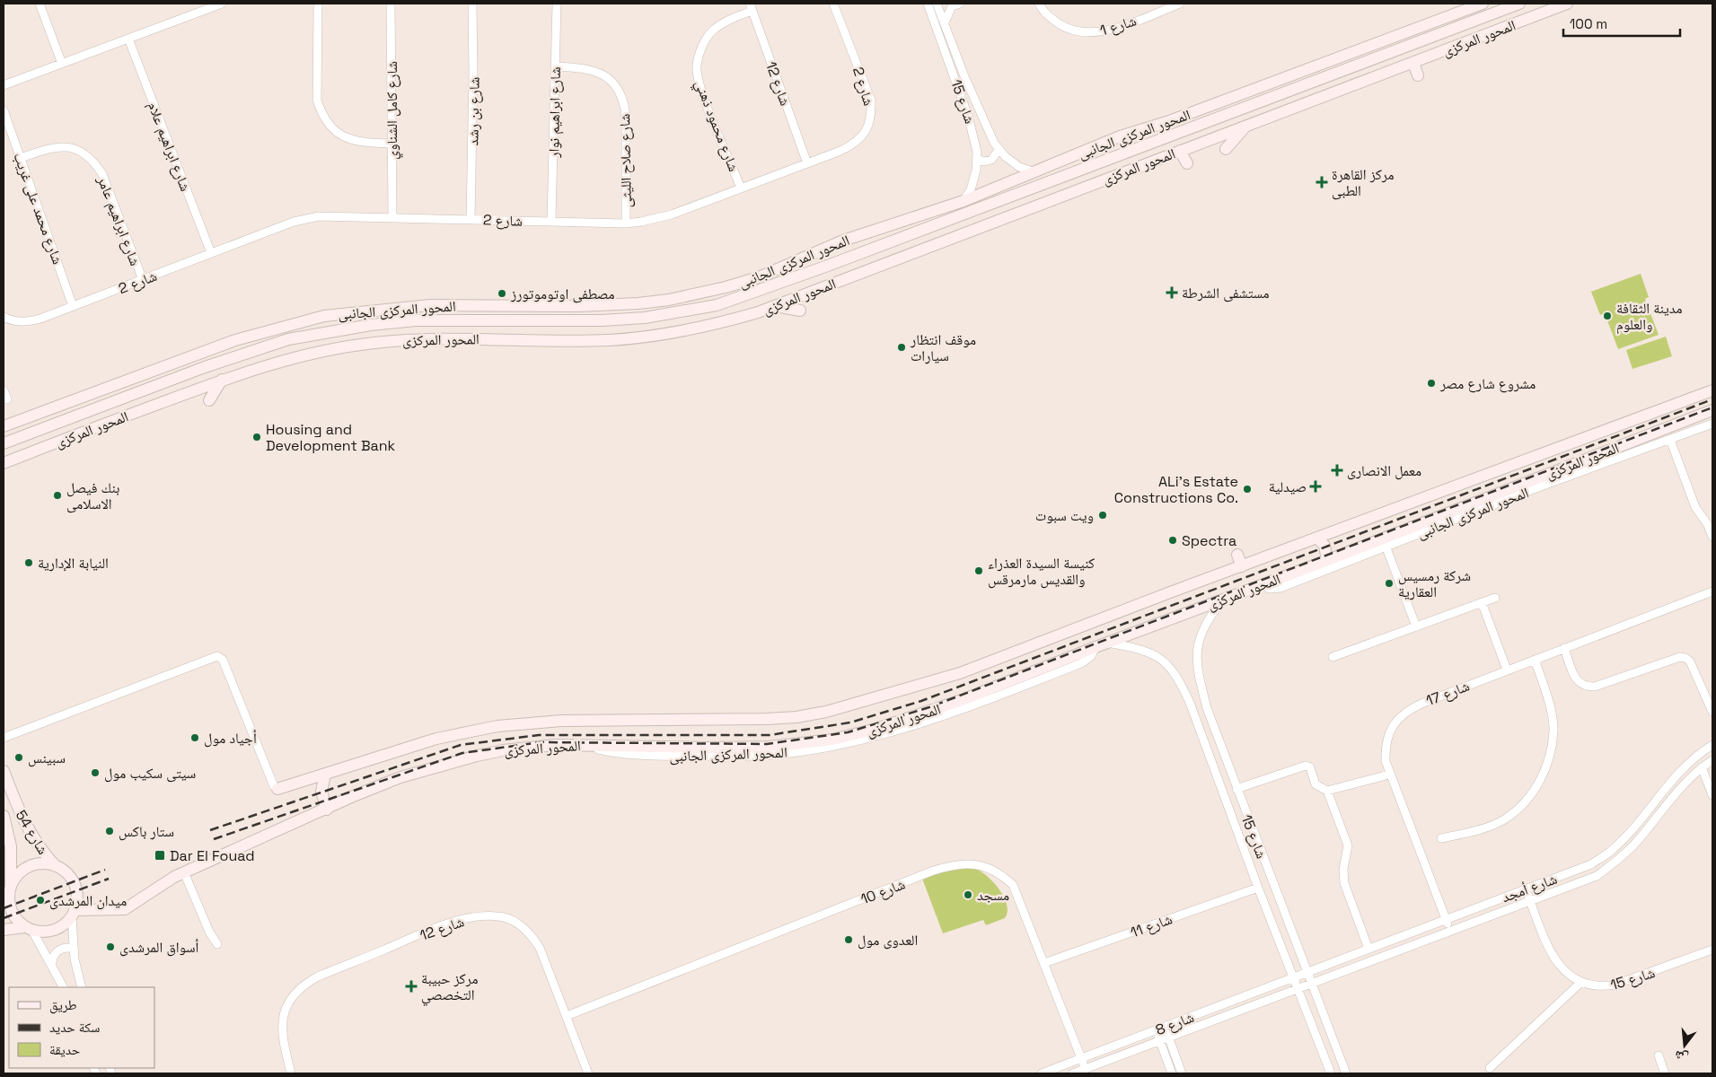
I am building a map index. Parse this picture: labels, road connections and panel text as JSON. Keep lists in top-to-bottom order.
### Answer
{
  "streets": {
    "main road": ["المحور المركزى", "المحور المركزى الجانبى", "شارع 54"],
    "street": [
      "شارع 1",
      "شارع 12",
      "شارع 2",
      "شارع 15",
      "شارع كامل الشناوي",
      "شارع بن رشد",
      "شارع ابراهيم نوار",
      "شارع محمود ذهني",
      "شارع ابراهيم علام",
      "شارع صلاح الليثى",
      "شارع محمد على غريب",
      "شارع ابراهيم عامر",
      "شارع 17",
      "شارع أمجد",
      "شارع 10",
      "شارع 11",
      "شارع 8"
    ]
  },
  "crossings": [
    ["المحور المركزى", "شارع 15"],
    ["المحور المركزى", "المحور المركزى الجانبى"],
    ["المحور المركزى", "شارع 54"],
    ["شارع 12", "شارع 2"],
    ["شارع 12", "شارع محمود ذهني"],
    ["شارع 12", "شارع 10"],
    ["شارع 2", "شارع كامل الشناوي"],
    ["شارع 2", "شارع بن رشد"],
    ["شارع 2", "شارع ابراهيم نوار"],
    ["شارع 2", "شارع محمود ذهني"],
    ["شارع 2", "شارع ابراهيم علام"],
    ["شارع 2", "شارع صلاح الليثى"],
    ["شارع 2", "شارع محمد على غريب"],
    ["شارع 2", "شارع ابراهيم عامر"],
    ["شارع 15", "المحور المركزى الجانبى"],
    ["شارع 15", "شارع أمجد"],
    ["شارع 15", "شارع 11"],
    ["شارع 15", "شارع 8"],
    ["شارع ابراهيم نوار", "شارع صلاح الليثى"],
    ["شارع محمد على غريب", "شارع ابراهيم عامر"],
    ["شارع 17", "شارع أمجد"],
    ["شارع أمجد", "شارع 8"],
    ["شارع 10", "شارع 11"],
    ["شارع 10", "شارع 8"]
  ],
  "places": {
    "health": [
      "مركز القاهرة الطبى",
      "مستشفى الشرطة",
      "معمل الانصارى",
      "صيدلية",
      "مركز حبيبة التخصصي"
    ],
    "other": [
      "مصطفى اوتوموتورز",
      "مدينة الثقافة والعلوم",
      "موقف انتظار سيارات",
      "مشروع شارع مصر",
      "Housing and Development Bank",
      "ALi's Estate Constructions Co.",
      "بنك فيصل الاسلامى",
      "ويت سبوت",
      "Spectra",
      "النيابة الإدارية",
      "كنيسة السيدة العذراء والقديس مارمرقس",
      "شركة رمسيس العقارية",
      "أجياد مول",
      "سبينس",
      "سيتى سكيب مول",
      "ستار باكس",
      "مسجد",
      "ميدان المرشدى",
      "العدوى مول",
      "أسواق المرشدى"
    ],
    "transit": ["Dar El Fouad"]
  },
  "legend": ["طريق", "سكة حديد", "حديقة"],
  "scale_bar": "100 m",
  "north": "bottom"
}
